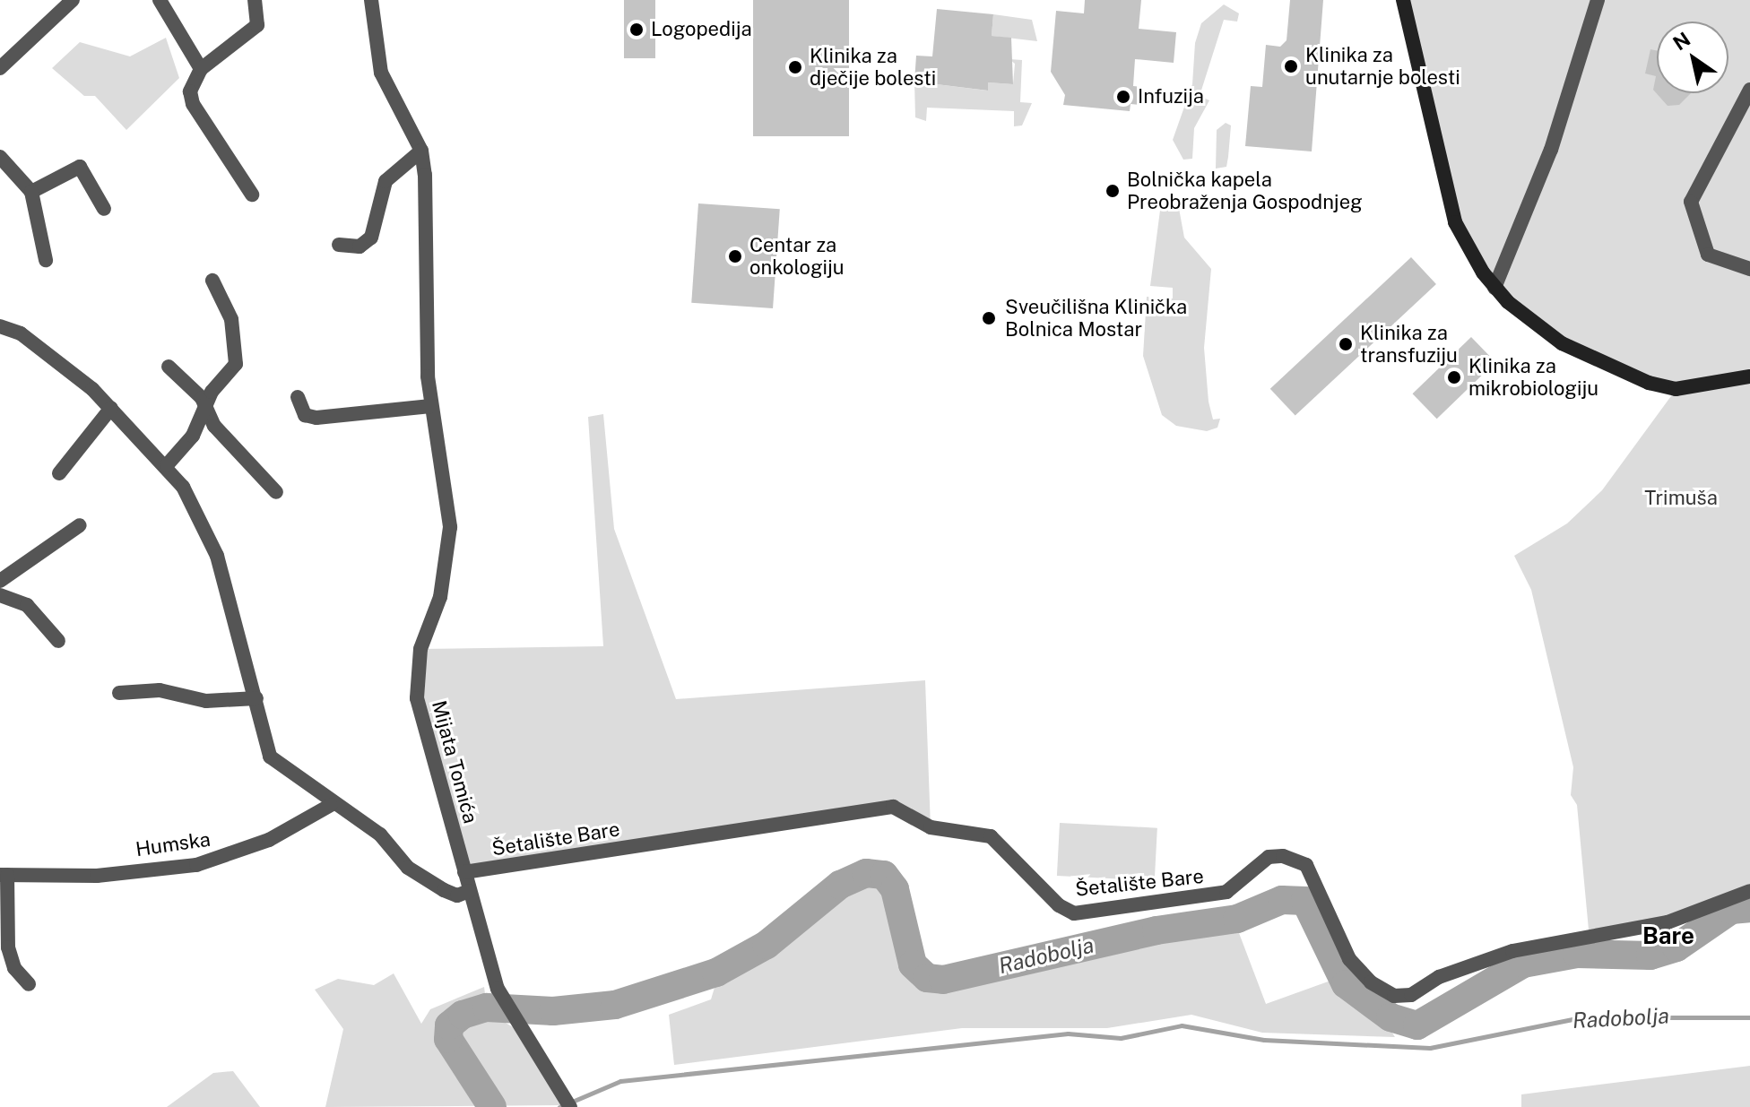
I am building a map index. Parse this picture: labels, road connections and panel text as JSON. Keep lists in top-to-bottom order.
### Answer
{
  "streets": {
    "street": ["Mijata Tomića", "Šetalište Bare", "Humska"]
  },
  "crossings": [
    ["Mijata Tomića", "Šetalište Bare"]
  ],
  "districts": ["Bare"],
  "water": ["Radobolja"],
  "parks": ["Trimuša"],
  "places": [
    "Logopedija",
    "Klinika za unutarnje bolesti",
    "Klinika za dječije bolesti",
    "Infuzija",
    "Bolnička kapela Preobraženja Gospodnjeg",
    "Centar za onkologiju",
    "Sveučilišna Klinička Bolnica Mostar",
    "Klinika za transfuziju",
    "Klinika za mikrobiologiju"
  ],
  "north": "top left"
}
